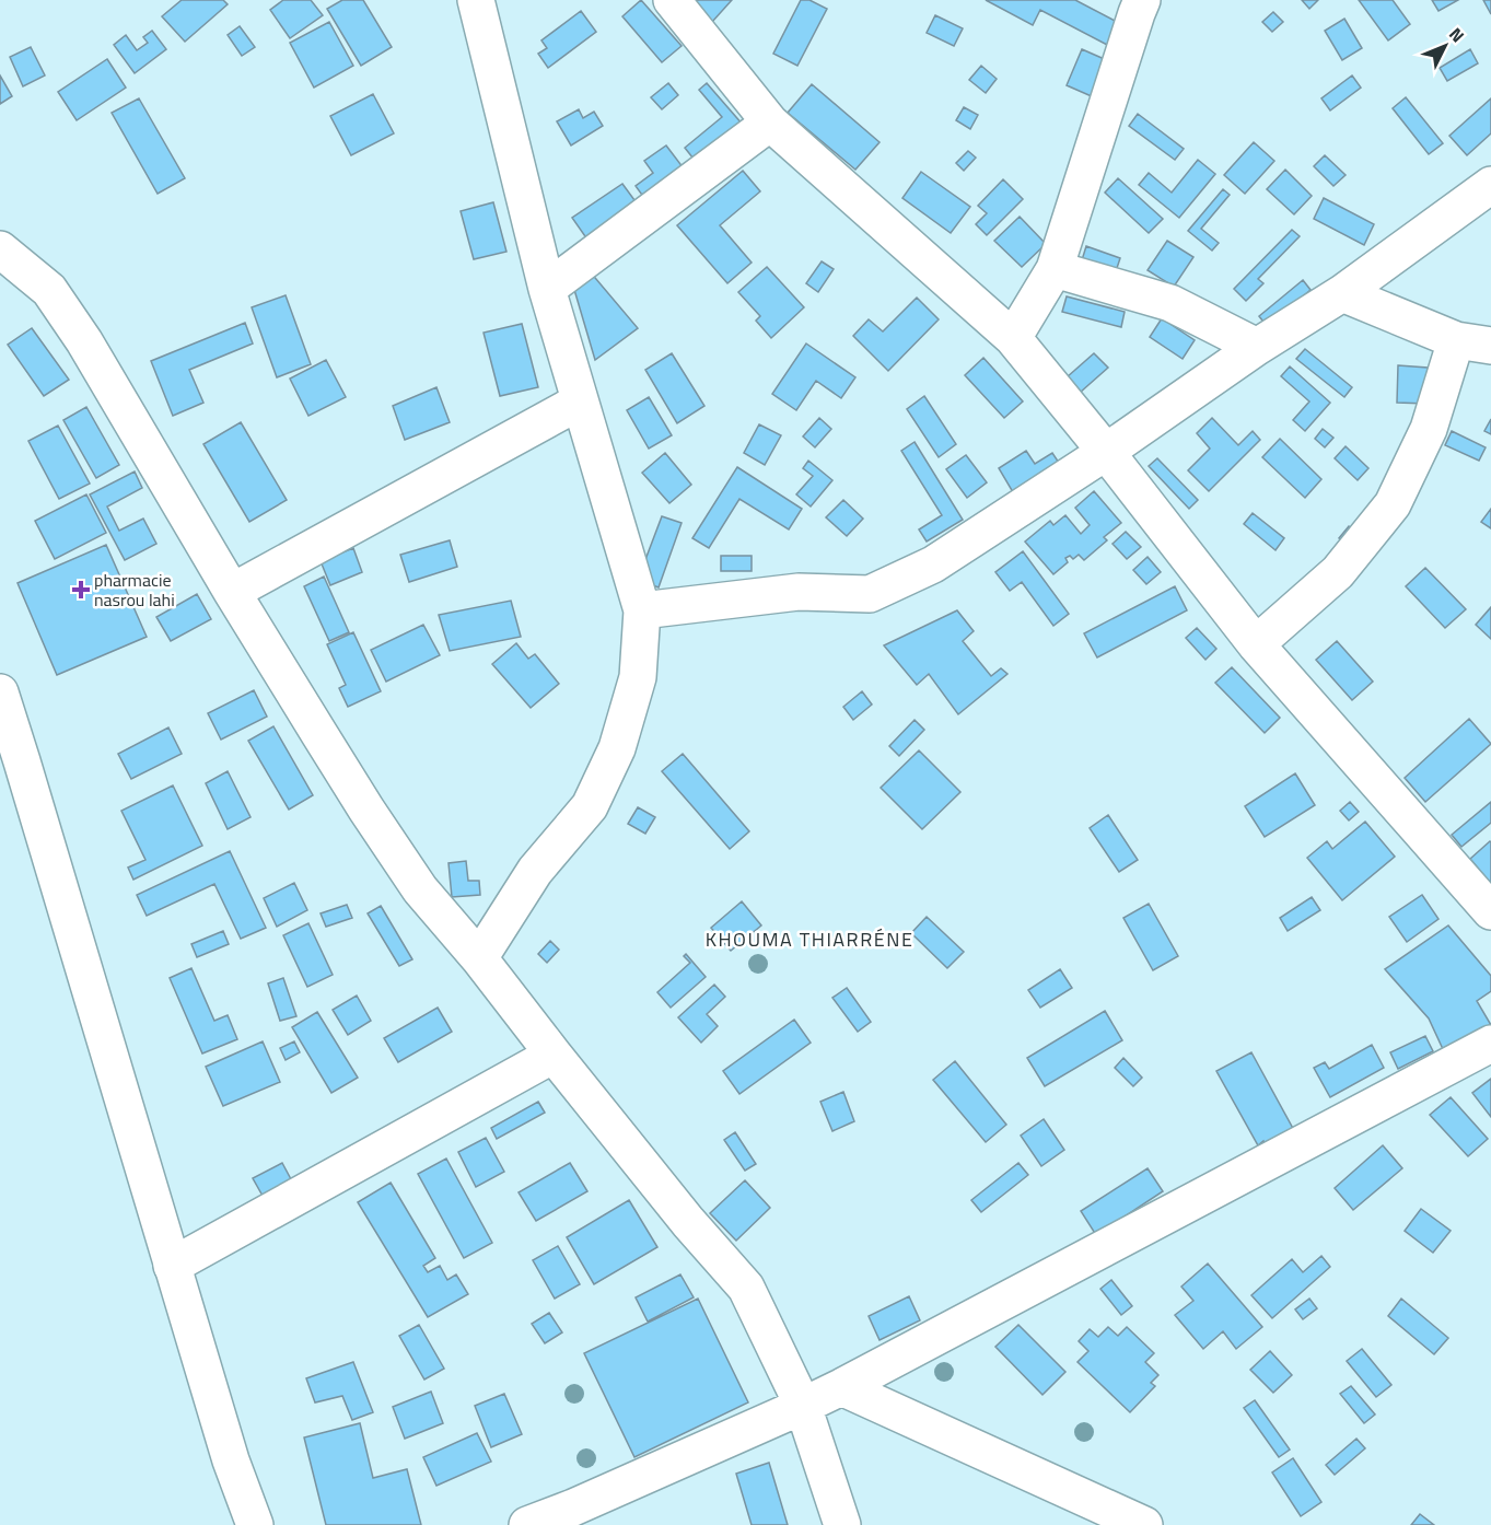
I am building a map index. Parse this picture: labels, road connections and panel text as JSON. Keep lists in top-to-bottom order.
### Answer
{
  "districts": ["KHOUMA THIARRÉNE"],
  "places": {
    "health": ["pharmacie nasrou lahi"]
  },
  "north": "top right"
}
